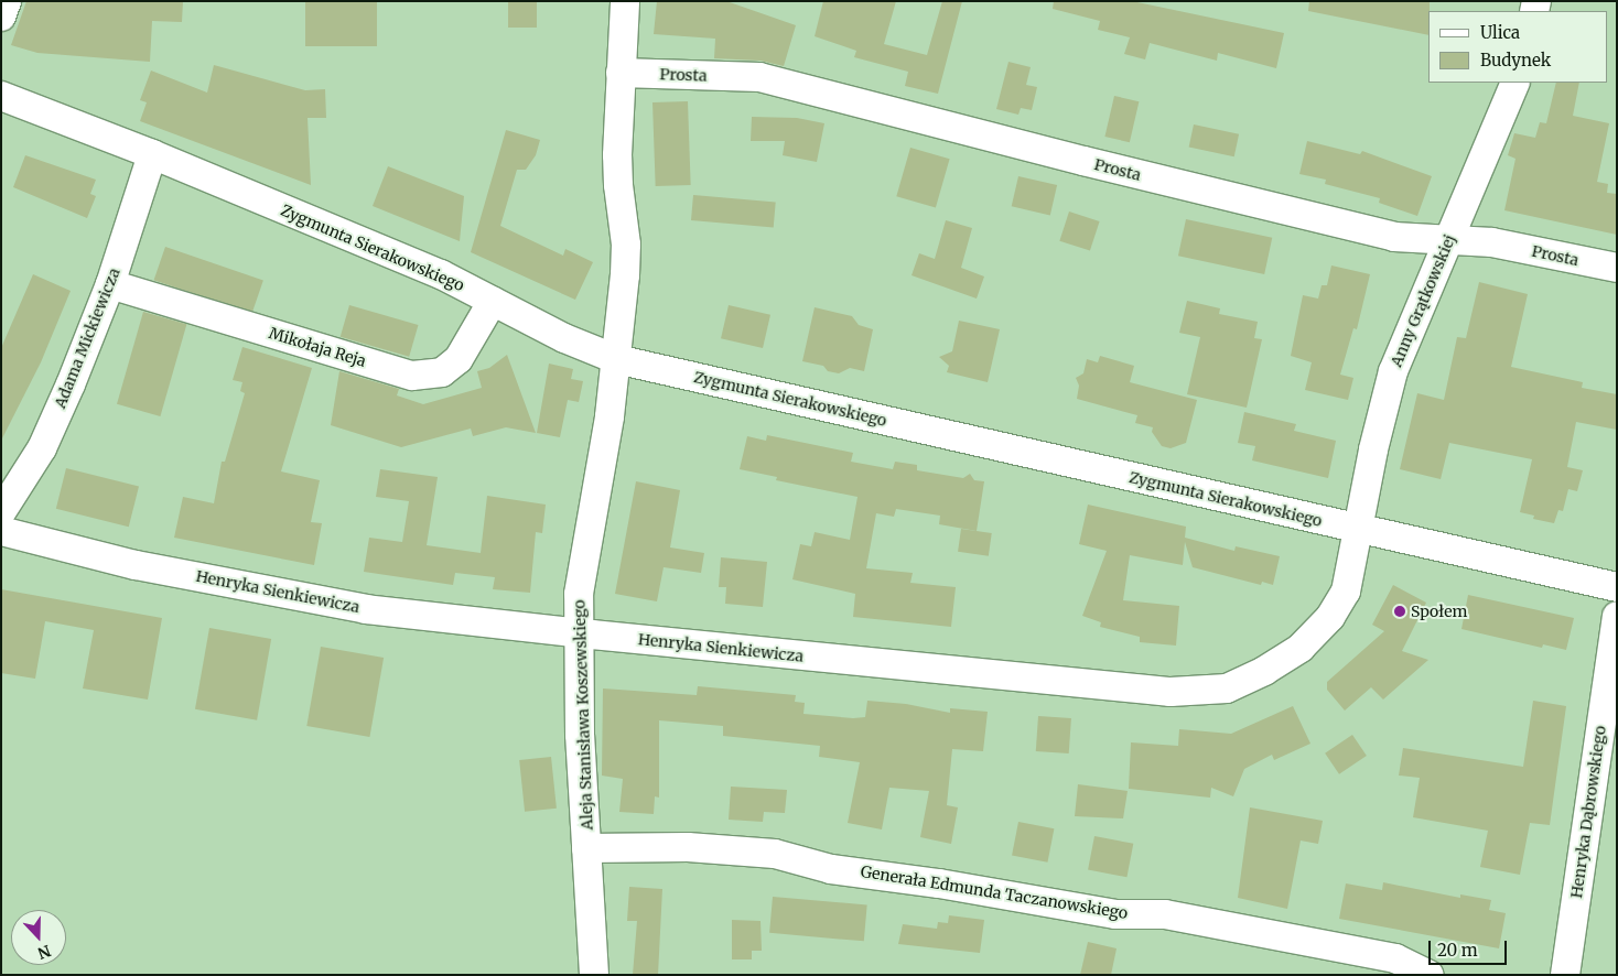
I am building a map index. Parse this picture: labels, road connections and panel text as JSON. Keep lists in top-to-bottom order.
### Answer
{
  "streets": {
    "street": [
      "Prosta",
      "Zygmunta Sierakowskiego",
      "Anny Grątkowskiej",
      "Adama Mickiewicza",
      "Mikołaja Reja",
      "Henryka Sienkiewicza",
      "Aleja Stanisława Koszewskiego",
      "Henryka Dąbrowskiego",
      "Generała Edmunda Taczanowskiego"
    ]
  },
  "crossings": [
    ["Prosta", "Anny Grątkowskiej"],
    ["Prosta", "Aleja Stanisława Koszewskiego"],
    ["Zygmunta Sierakowskiego", "Anny Grątkowskiej"],
    ["Zygmunta Sierakowskiego", "Adama Mickiewicza"],
    ["Zygmunta Sierakowskiego", "Mikołaja Reja"],
    ["Zygmunta Sierakowskiego", "Henryka Sienkiewicza"],
    ["Zygmunta Sierakowskiego", "Aleja Stanisława Koszewskiego"],
    ["Anny Grątkowskiej", "Henryka Sienkiewicza"],
    ["Adama Mickiewicza", "Mikołaja Reja"],
    ["Henryka Sienkiewicza", "Aleja Stanisława Koszewskiego"],
    ["Aleja Stanisława Koszewskiego", "Generała Edmunda Taczanowskiego"]
  ],
  "places": ["Społem"],
  "legend": ["Ulica", "Budynek"],
  "scale_bar": "20 m",
  "north": "bottom"
}
